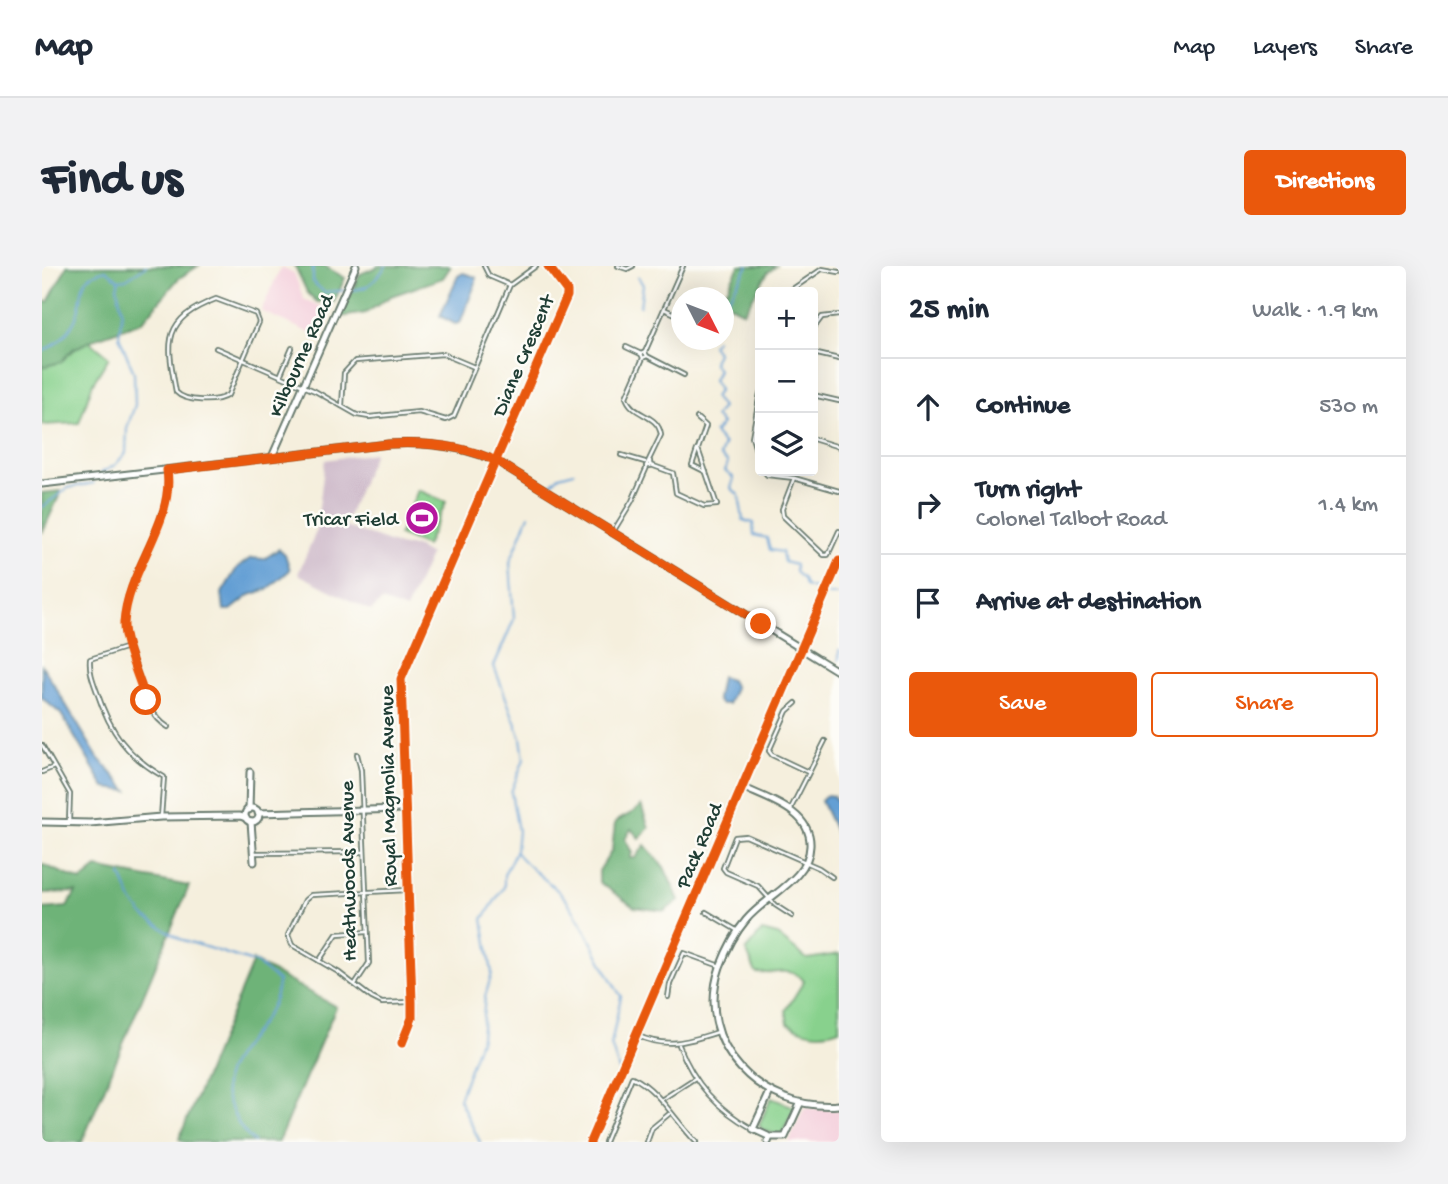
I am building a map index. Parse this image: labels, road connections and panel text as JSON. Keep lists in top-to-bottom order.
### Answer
{
  "streets": {
    "street": [
      "Kilbourne Road",
      "Diane Crescent",
      "Royal Magnolia Avenue",
      "Pack Road",
      "Heathwoods Avenue"
    ]
  },
  "crossings": [
    ["Diane Crescent", "Royal Magnolia Avenue"]
  ],
  "places": {
    "sports": ["Tricar Field"]
  },
  "north": "bottom right",
  "page": {
    "header": "Map",
    "nav": ["Map", "Layers", "Share"],
    "buttons": [
      "Directions",
      ["Save", "Share"]
    ],
    "title": "Find us",
    "heading": ["25 min", "Walk · 1.9 km"],
    "map_buttons": ["+", "−"],
    "list": [
      ["Continue", "530 m"],
      ["Turn right", "Colonel Talbot Road", "1.4 km"],
      "Arrive at destination"
    ]
  }
}
